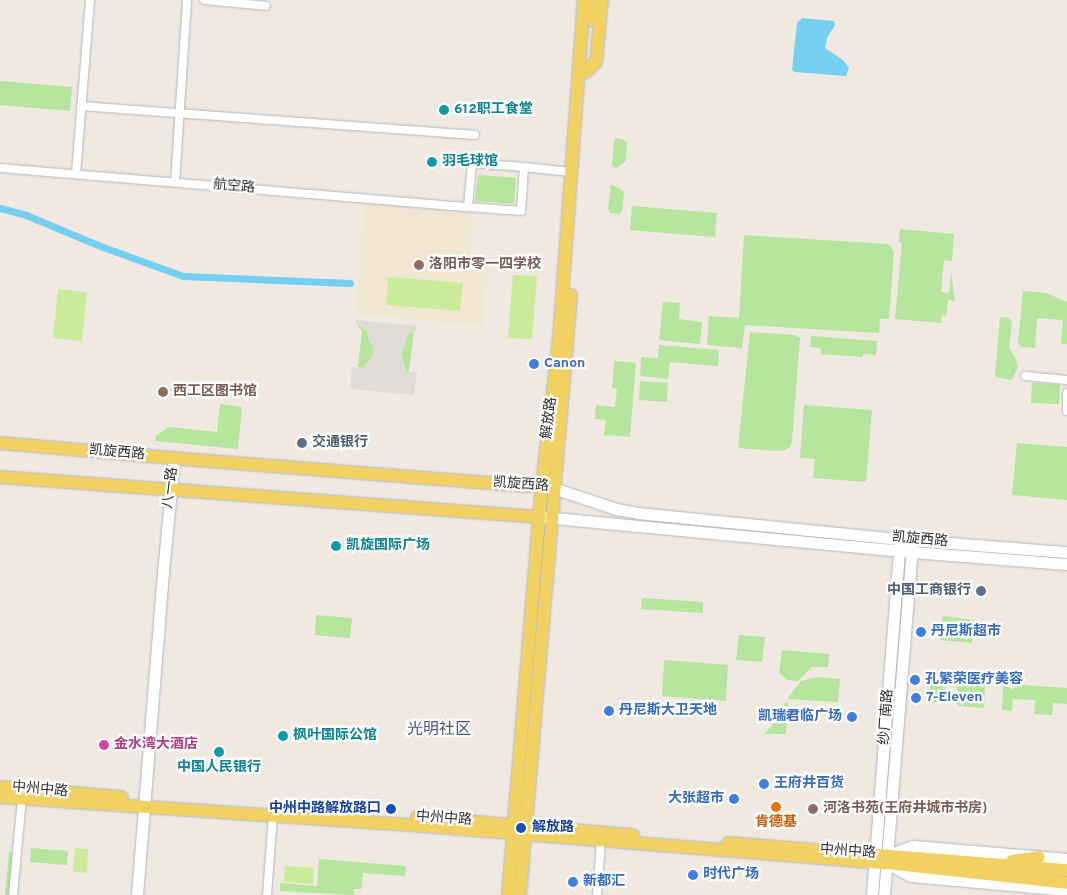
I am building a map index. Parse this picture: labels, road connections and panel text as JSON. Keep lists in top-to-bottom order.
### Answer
{
  "streets": {
    "main road": [
      "解放路",
      "凯旋西路",
      "八一路",
      "纱厂南路",
      "中州中路"
    ],
    "street": ["航空路"]
  },
  "crossings": [
    ["解放路", "凯旋西路"],
    ["解放路", "中州中路"],
    ["凯旋西路", "八一路"],
    ["凯旋西路", "纱厂南路"],
    ["八一路", "中州中路"],
    ["纱厂南路", "中州中路"]
  ],
  "districts": ["光明社区"],
  "places": [
    "612职工食堂",
    "羽毛球馆",
    "洛阳市零一四学校",
    "Canon",
    "西工区图书馆",
    "交通银行",
    "凯旋国际广场",
    "中国工商银行",
    "丹尼斯超市",
    "孔繁荣医疗美容",
    "7-Eleven",
    "丹尼斯大卫天地",
    "凯瑞·君临广场",
    "枫叶国际公馆",
    "金水湾大酒店",
    "中国人民银行",
    "王府井百货",
    "大张超市",
    "肯德基",
    "中州中路解放路口",
    "河洛书苑(王府井城市书房)",
    "解放路",
    "时代广场",
    "新都汇"
  ]
}
